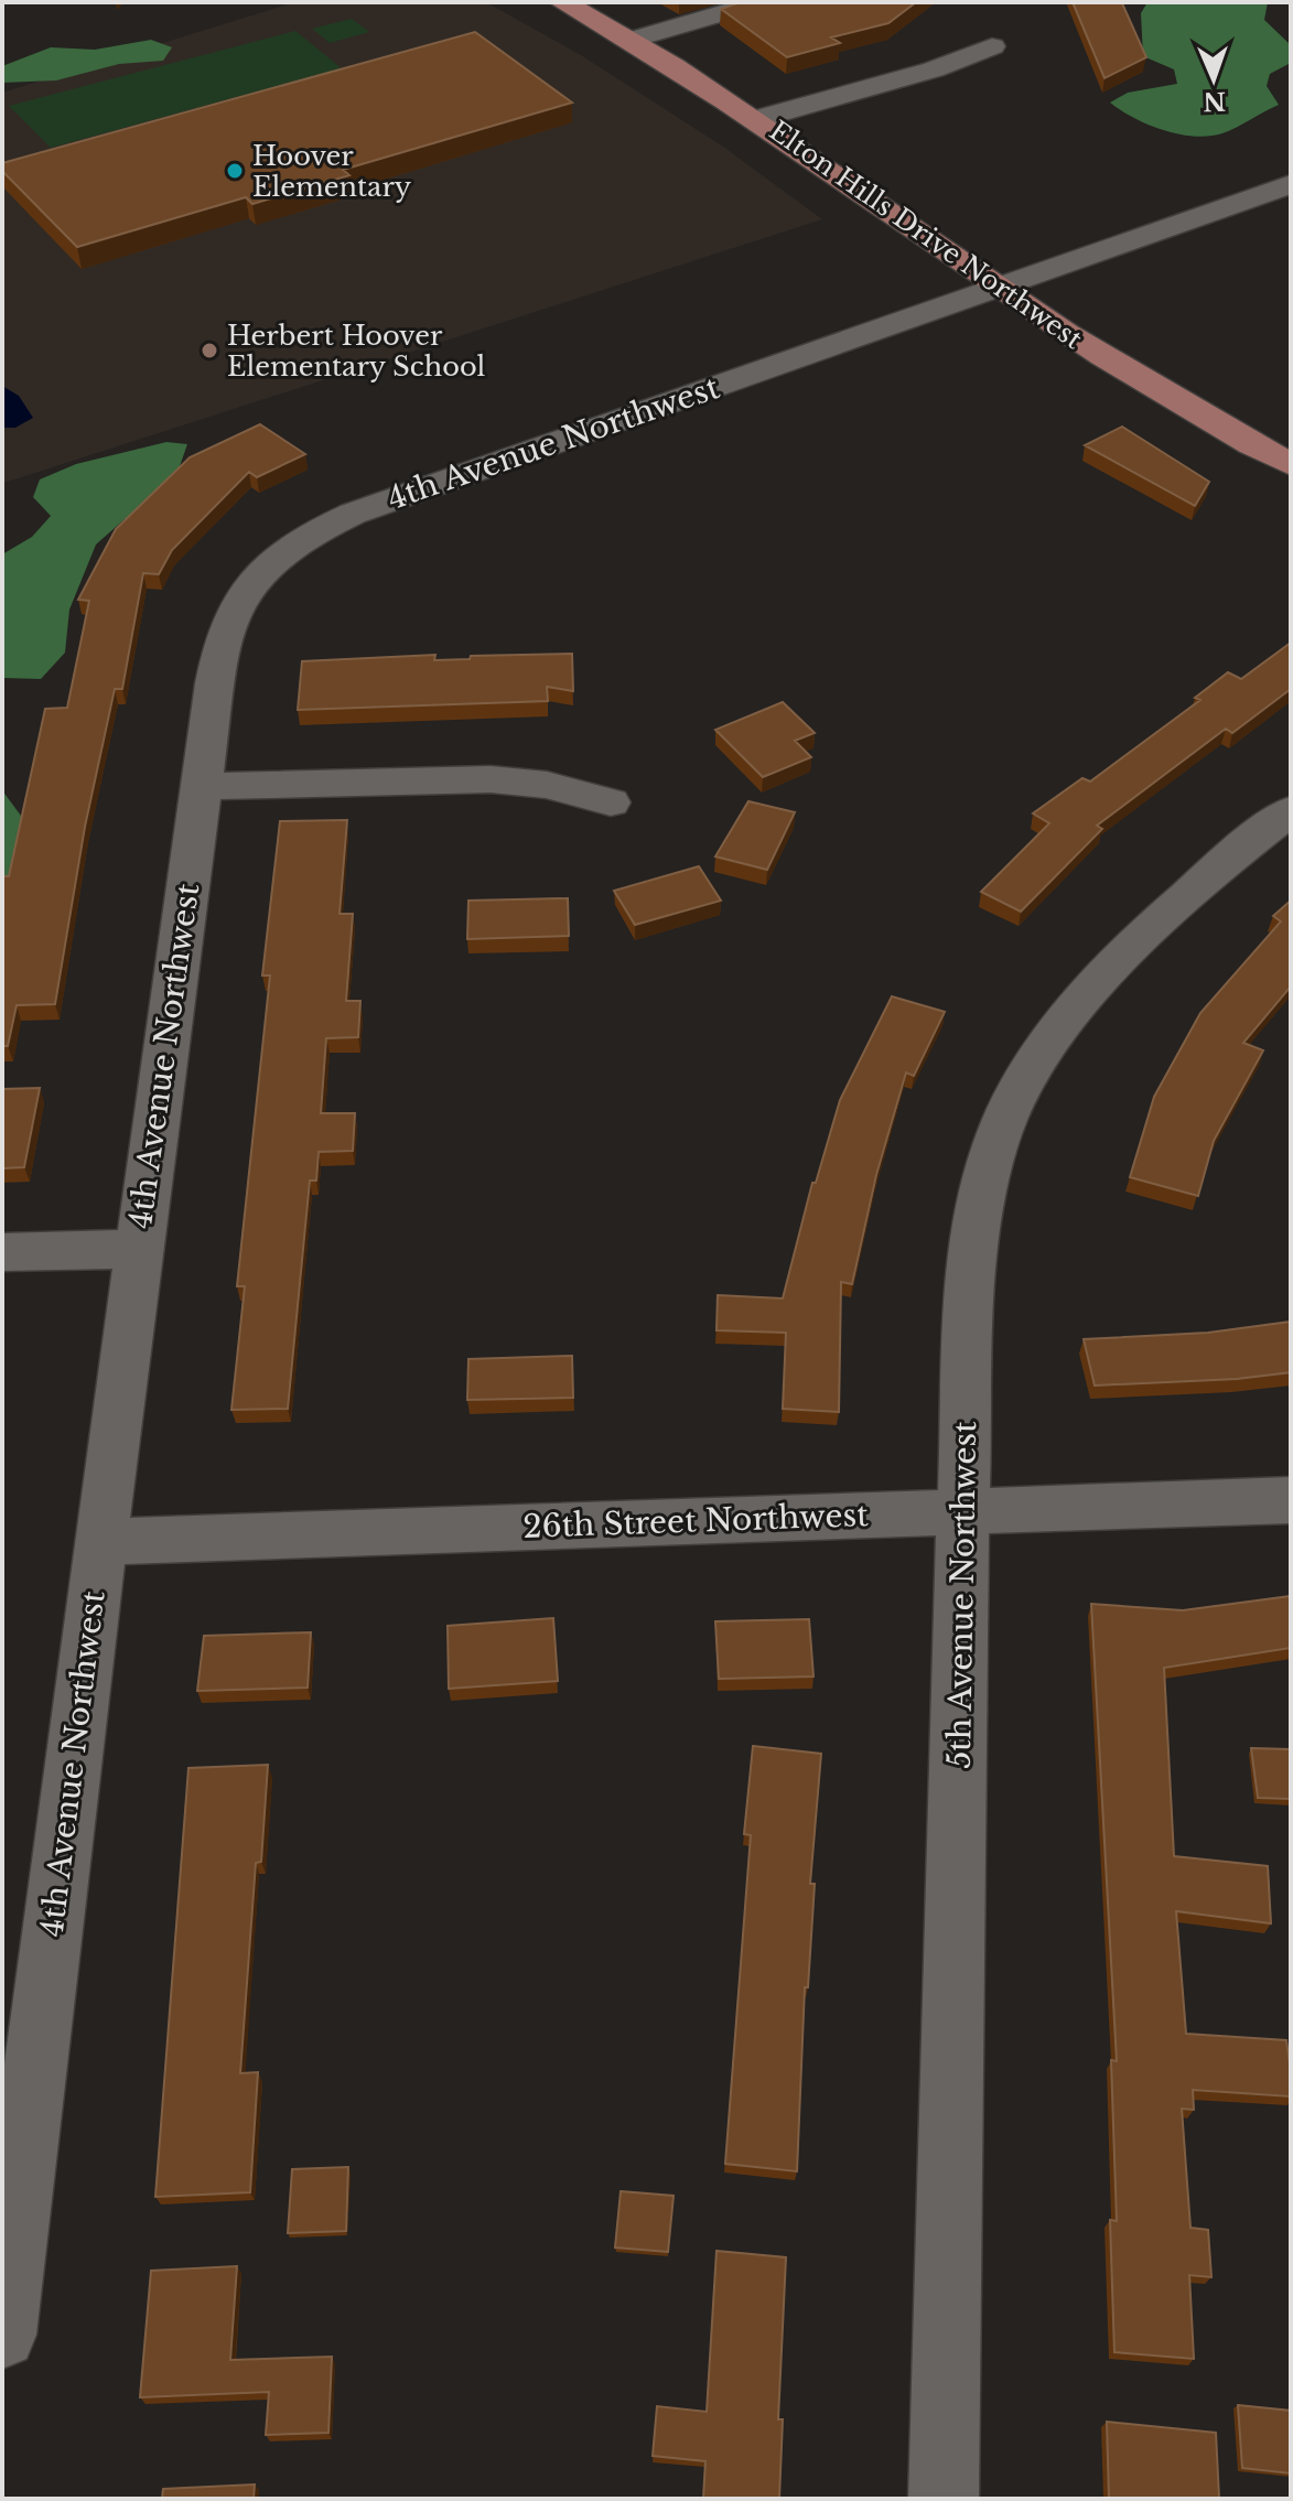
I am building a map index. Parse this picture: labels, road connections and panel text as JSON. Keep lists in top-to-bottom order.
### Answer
{
  "streets": {
    "main road": ["Elton Hills Drive Northwest"],
    "street": ["4th Avenue Northwest", "26th Street Northwest", "5th Avenue Northwest"]
  },
  "crossings": [
    ["Elton Hills Drive Northwest", "4th Avenue Northwest"],
    ["4th Avenue Northwest", "26th Street Northwest"],
    ["26th Street Northwest", "5th Avenue Northwest"]
  ],
  "places": ["Hoover Elementary", "Herbert Hoover Elementary School"],
  "north": "bottom"
}
